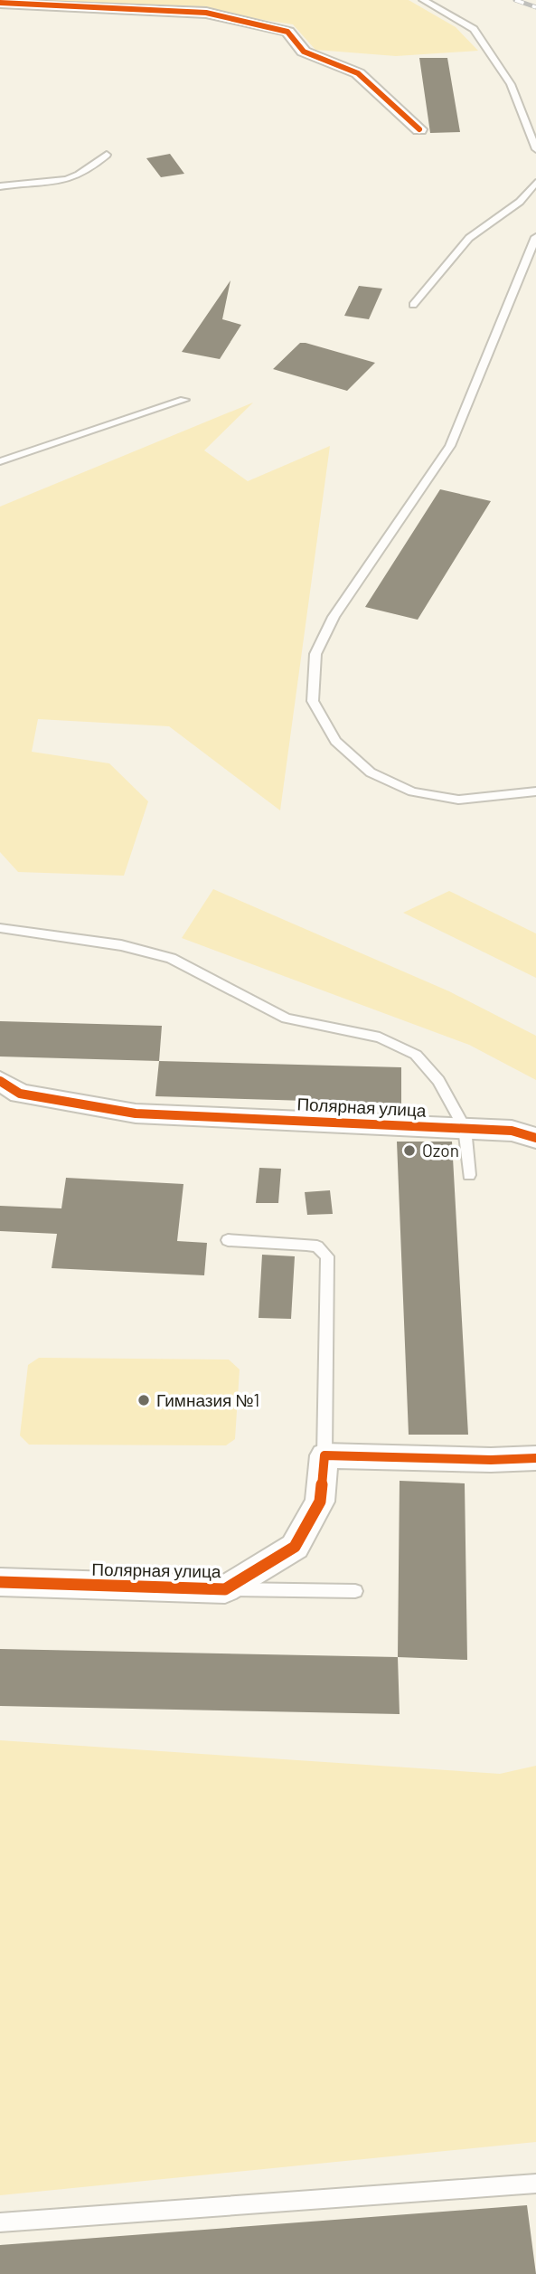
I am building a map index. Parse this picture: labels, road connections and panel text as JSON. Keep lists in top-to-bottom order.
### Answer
{
  "streets": {
    "street": ["Полярная улица"]
  },
  "places": ["Ozon", "Гимназия №1"]
}
